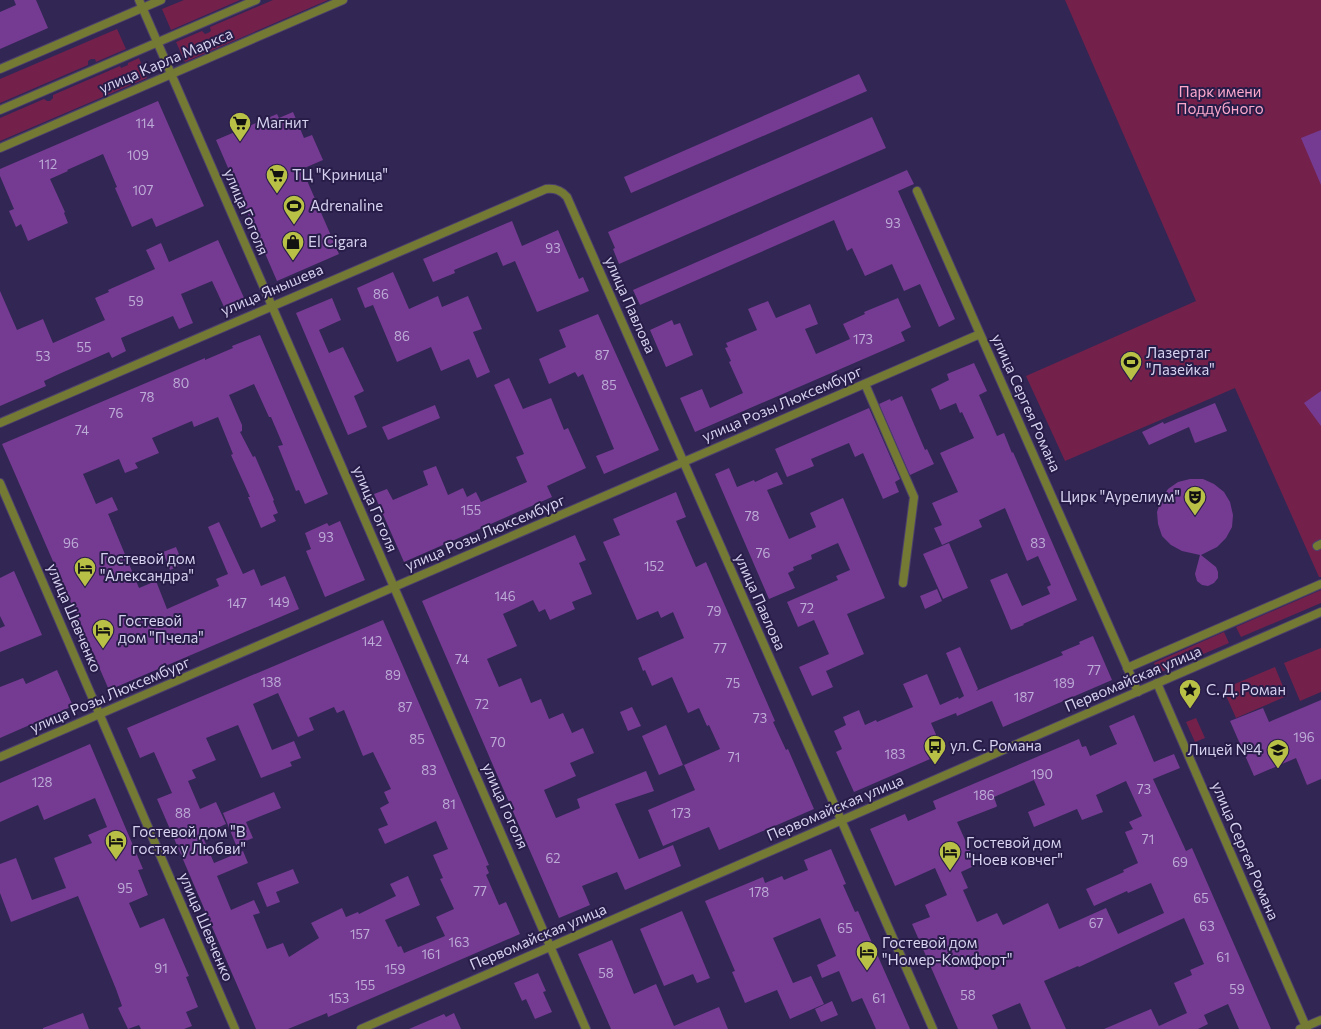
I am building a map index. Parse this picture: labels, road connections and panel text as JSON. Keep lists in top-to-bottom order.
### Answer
{
  "streets": {
    "street": [
      "улица Карла Маркса",
      "улица Гоголя",
      "улица Янышева",
      "улица Павлова",
      "улица Сергея Романа",
      "улица Розы Люксембург",
      "улица Шевченко",
      "Первомайская улица"
    ]
  },
  "crossings": [
    ["улица Карла Маркса", "улица Гоголя"],
    ["улица Гоголя", "улица Янышева"],
    ["улица Гоголя", "улица Розы Люксембург"],
    ["улица Гоголя", "Первомайская улица"],
    ["улица Янышева", "улица Павлова"],
    ["улица Павлова", "улица Розы Люксембург"],
    ["улица Павлова", "Первомайская улица"],
    ["улица Сергея Романа", "улица Розы Люксембург"],
    ["улица Сергея Романа", "Первомайская улица"],
    ["улица Розы Люксембург", "улица Шевченко"]
  ],
  "parks": ["Парк имени Поддубного"],
  "places": {
    "supermarket": ["Магнит", "ТЦ \"Криница\""],
    "sports": ["Аdrenaline", "Лазертаг \"Лазейка\""],
    "shop": ["El Cigara"],
    "theatre": ["Цирк \"Аурелиум\""],
    "hotel": [
      "Гостевой дом \"Александра\"",
      "Гостевой дом \"Пчела\"",
      "Гостевой дом \"В гостях у Любви\"",
      "Гостевой дом \"Ноев ковчег\"",
      "Гостевой дом \"Номер-Комфорт\""
    ],
    "place": ["С. Д. Роман"],
    "bus stop": ["ул. С. Романа"],
    "school or university": ["Лицей №4"]
  },
  "house_numbers": [
    "114",
    "109",
    "112",
    "107",
    "93",
    "93",
    "86",
    "59",
    "86",
    "173",
    "55",
    "87",
    "53",
    "80",
    "85",
    "78",
    "76",
    "74",
    "155",
    "78",
    "93",
    "96",
    "83",
    "76",
    "152",
    "146",
    "149",
    "147",
    "72",
    "79",
    "142",
    "77",
    "74",
    "77",
    "89",
    "138",
    "75",
    "189",
    "187",
    "72",
    "87",
    "73",
    "196",
    "85",
    "70",
    "183",
    "71",
    "83",
    "190",
    "128",
    "73",
    "186",
    "81",
    "88",
    "173",
    "71",
    "62",
    "69",
    "95",
    "77",
    "178",
    "65",
    "67",
    "63",
    "65",
    "157",
    "163",
    "161",
    "61",
    "91",
    "159",
    "58",
    "155",
    "59",
    "58",
    "153",
    "61"
  ]
}
